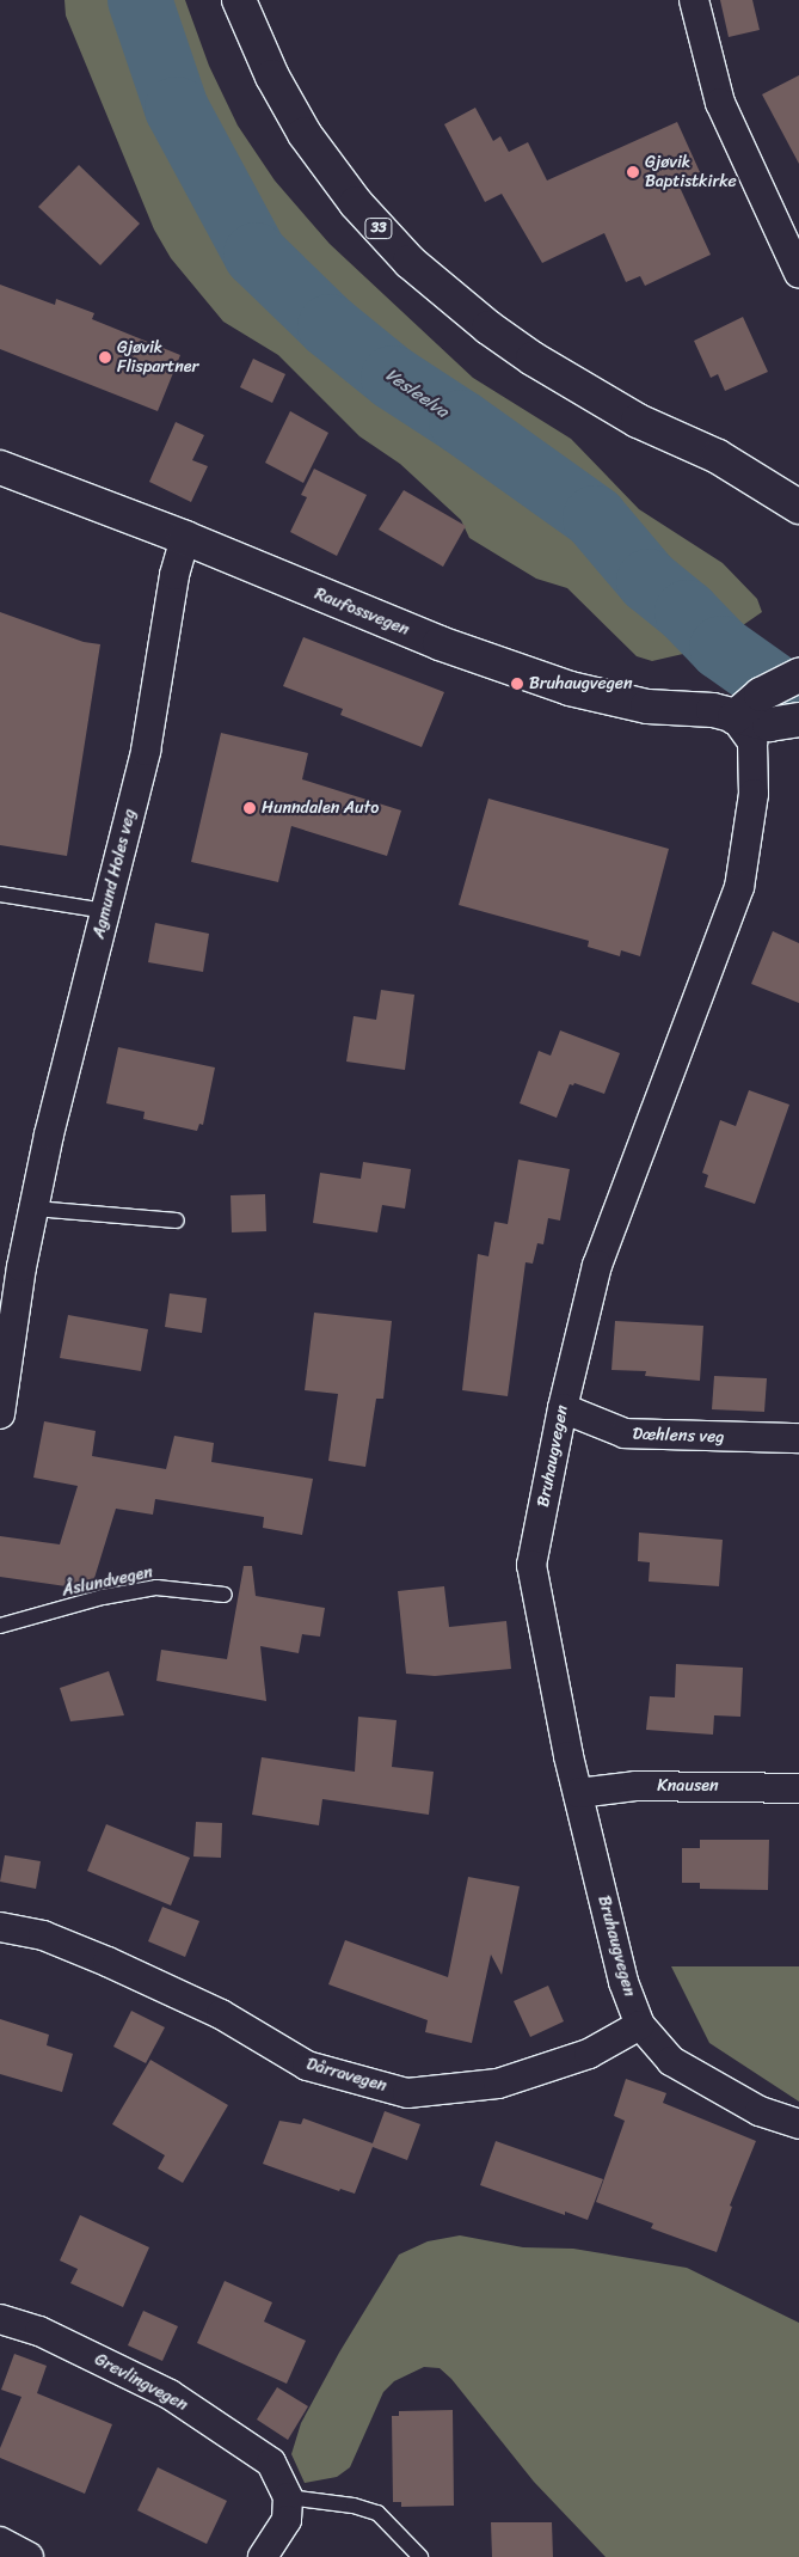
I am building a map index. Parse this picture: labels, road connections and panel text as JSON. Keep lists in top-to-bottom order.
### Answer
{
  "streets": {
    "main road": ["33", "Raufossvegen"],
    "street": [
      "Agmund Holes veg",
      "Dæhlens veg",
      "Bruhaugvegen",
      "Knausen",
      "Dårravegen",
      "Grevlingvegen"
    ],
    "lane": ["Åslundvegen"]
  },
  "crossings": [
    ["Raufossvegen", "Agmund Holes veg"],
    ["Raufossvegen", "Bruhaugvegen"],
    ["Dæhlens veg", "Bruhaugvegen"],
    ["Bruhaugvegen", "Knausen"],
    ["Bruhaugvegen", "Dårravegen"]
  ],
  "water": ["Vesleelva"],
  "places": [
    "Gjøvik Baptistkirke",
    "Gjøvik Flispartner",
    "Bruhaugvegen",
    "Hunndalen Auto"
  ]
}
